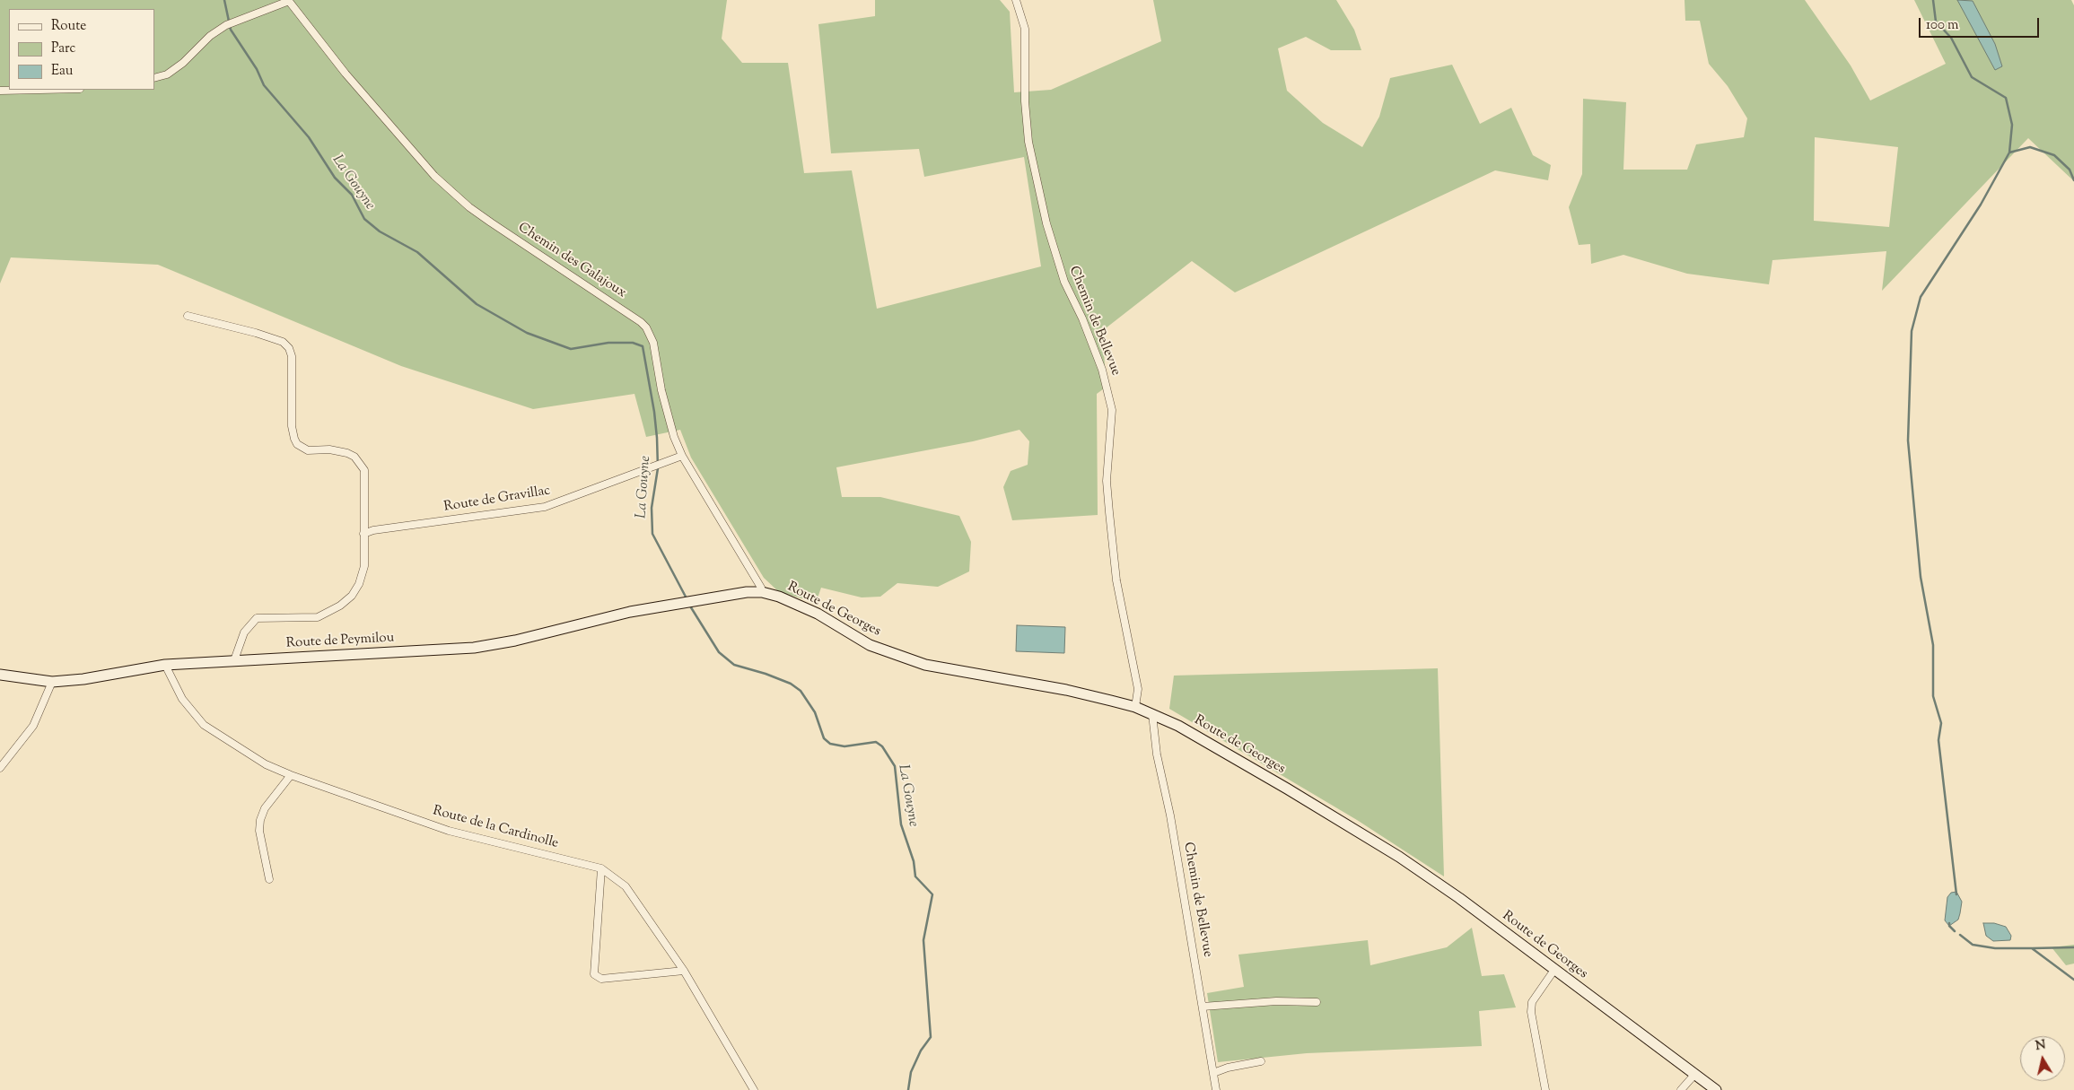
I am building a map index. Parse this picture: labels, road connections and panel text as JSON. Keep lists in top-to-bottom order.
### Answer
{
  "streets": {
    "street": [
      "Chemin des Galajoux",
      "Chemin de Bellevue",
      "Route de Gravillac",
      "Route de Georges",
      "Route de Peymilou",
      "Route de la Cardinolle"
    ]
  },
  "crossings": [
    ["Chemin des Galajoux", "Route de Gravillac"],
    ["Chemin des Galajoux", "Route de Georges"],
    ["Chemin de Bellevue", "Route de Georges"],
    ["Route de Georges", "Route de Peymilou"],
    ["Route de Peymilou", "Route de la Cardinolle"]
  ],
  "water": ["La Gouyne"],
  "legend": ["Route", "Parc", "Eau"],
  "scale_bar": "100 m",
  "north": "top"
}
